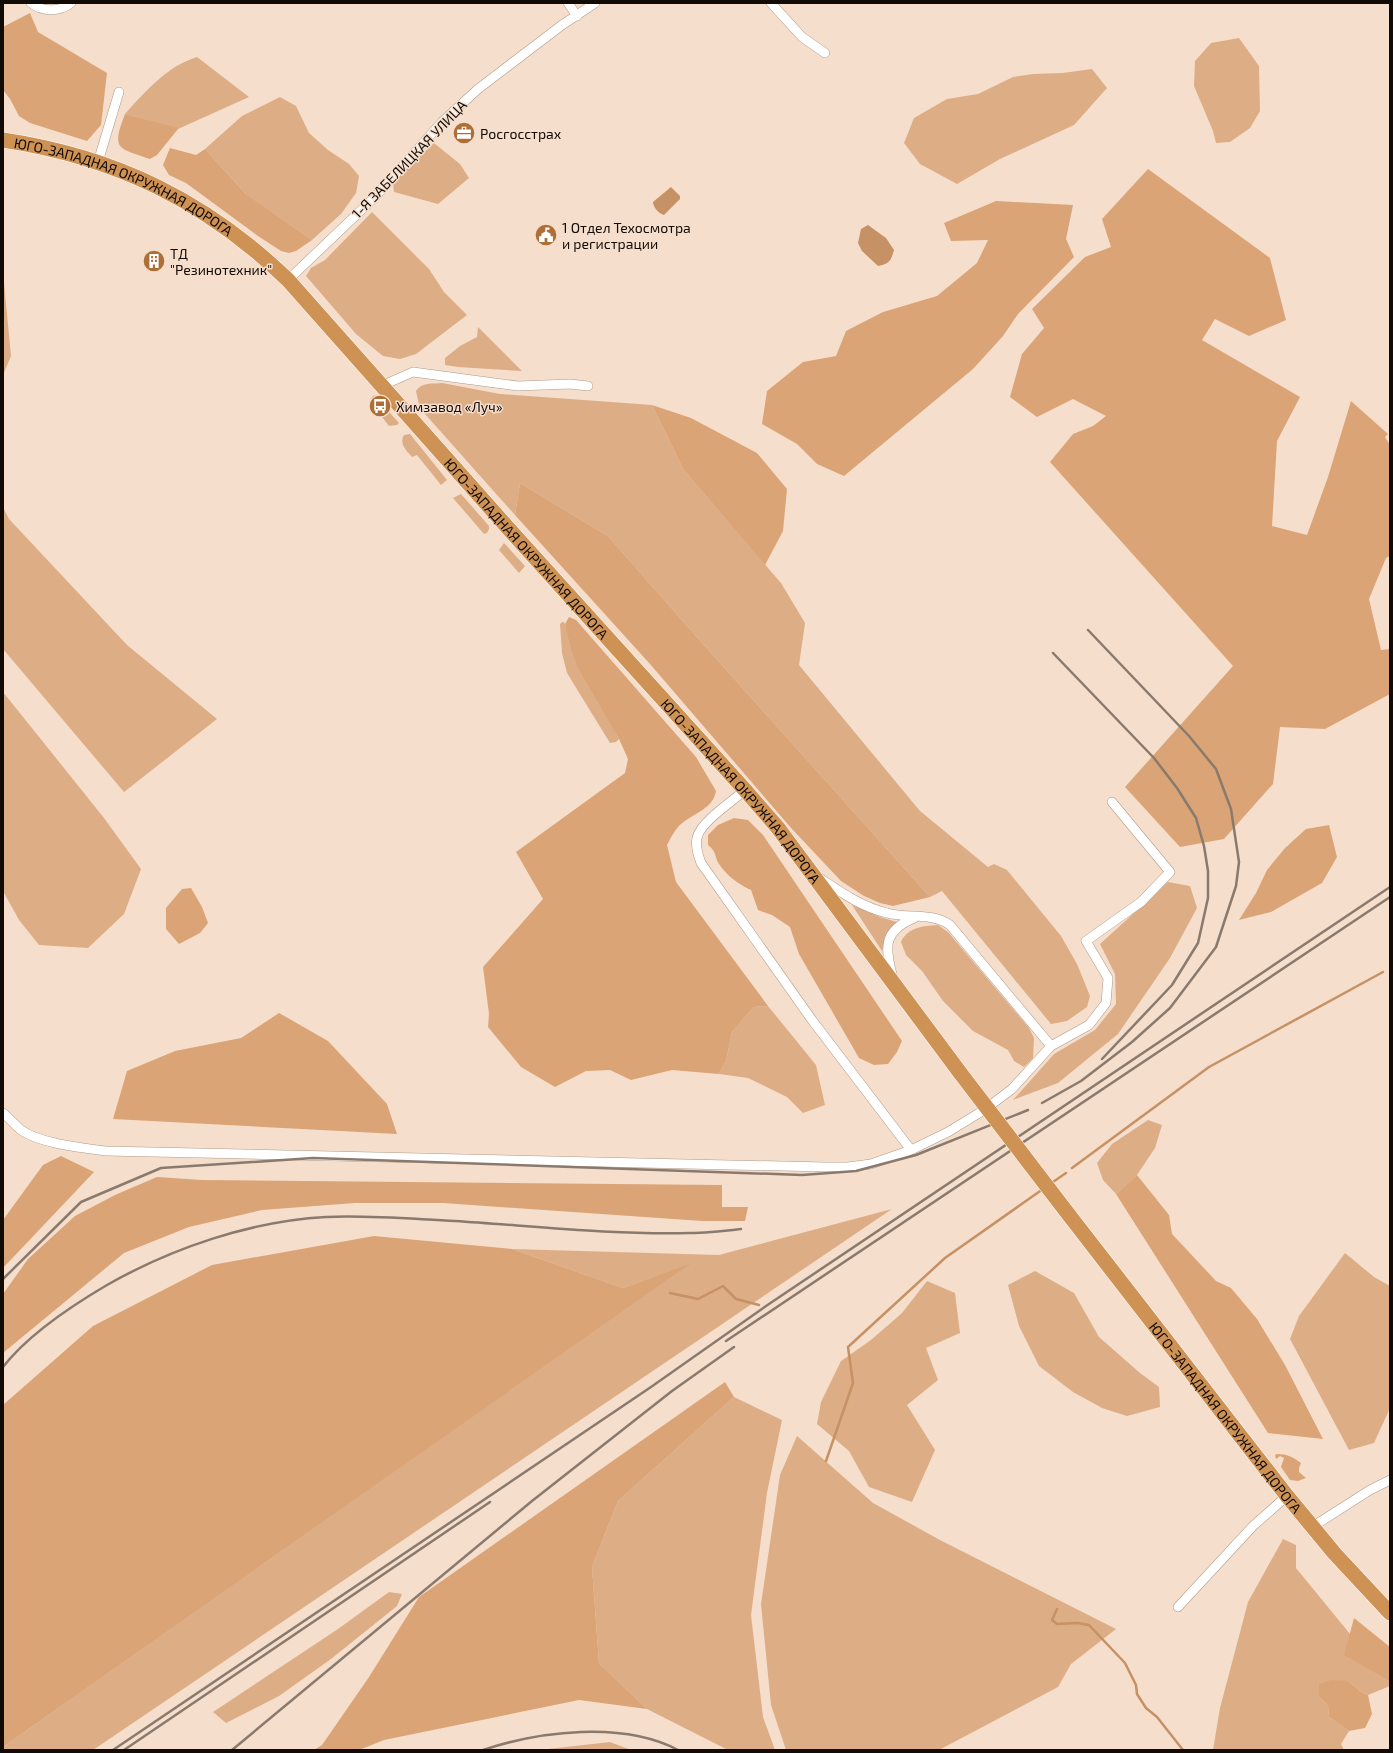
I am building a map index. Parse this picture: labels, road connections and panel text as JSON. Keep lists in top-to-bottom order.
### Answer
{
  "streets": {
    "highway": ["ЮГО-ЗАПАДНАЯ ОКРУЖНАЯ ДОРОГА"],
    "street": ["1-Я ЗАБЕЛИЦКАЯ УЛИЦА"]
  },
  "crossings": [
    ["1-Я ЗАБЕЛИЦКАЯ УЛИЦА", "ЮГО-ЗАПАДНАЯ ОКРУЖНАЯ ДОРОГА"]
  ],
  "places": {
    "office": ["Росгосстрах"],
    "public building": ["1 Отдел Техосмотра и регистрации"],
    "building": ["ТД \"Резинотехник\""],
    "bus stop": ["Химзавод «Луч»"]
  }
}
